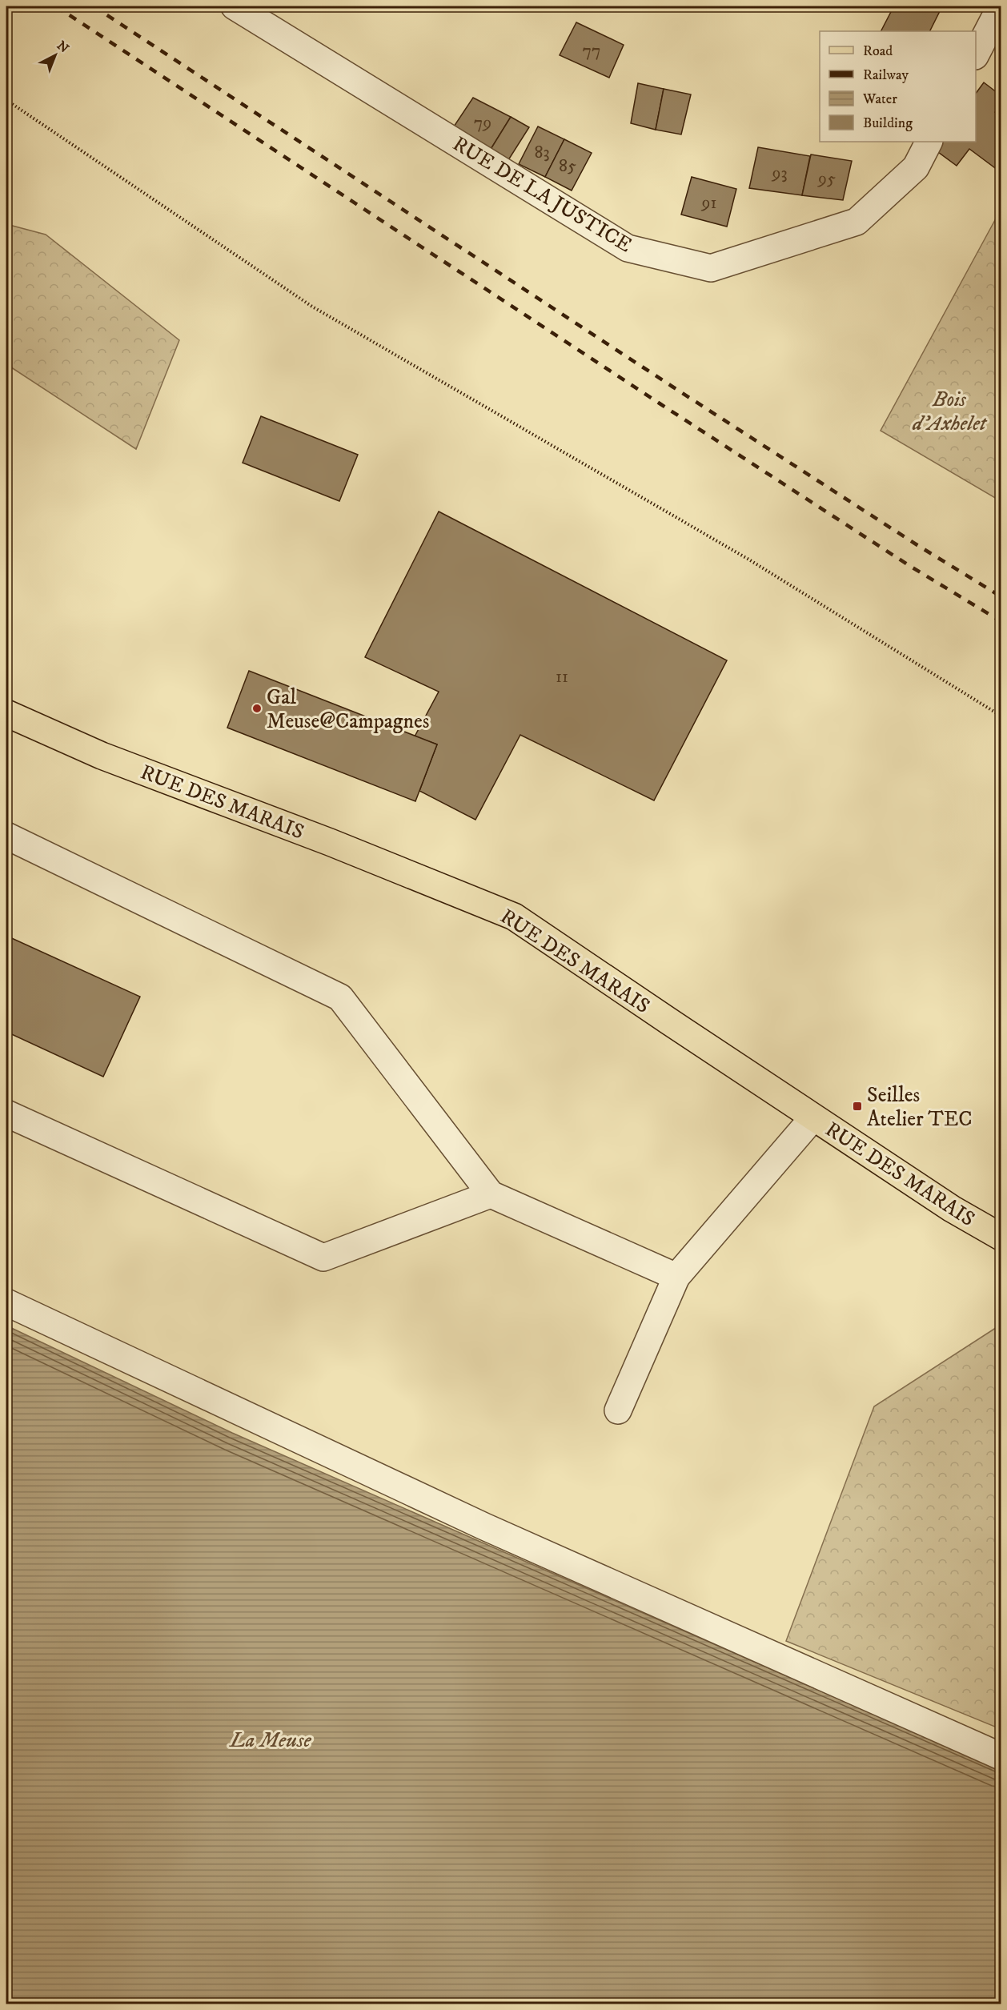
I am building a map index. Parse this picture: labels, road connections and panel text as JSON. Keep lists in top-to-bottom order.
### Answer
{
  "streets": {
    "main road": ["RUE DES MARAIS"],
    "street": ["RUE DE LA JUSTICE"]
  },
  "water": ["La Meuse"],
  "parks": ["Bois d'Axhelet"],
  "places": {
    "other": ["Gal Meuse@Campagnes"],
    "transit": ["Seilles Atelier TEC"]
  },
  "house_numbers": [
    "77",
    "79",
    "83",
    "85",
    "93",
    "95",
    "91",
    "11"
  ],
  "legend": [
    "Road",
    "Railway",
    "Water",
    "Building"
  ],
  "north": "top right"
}
